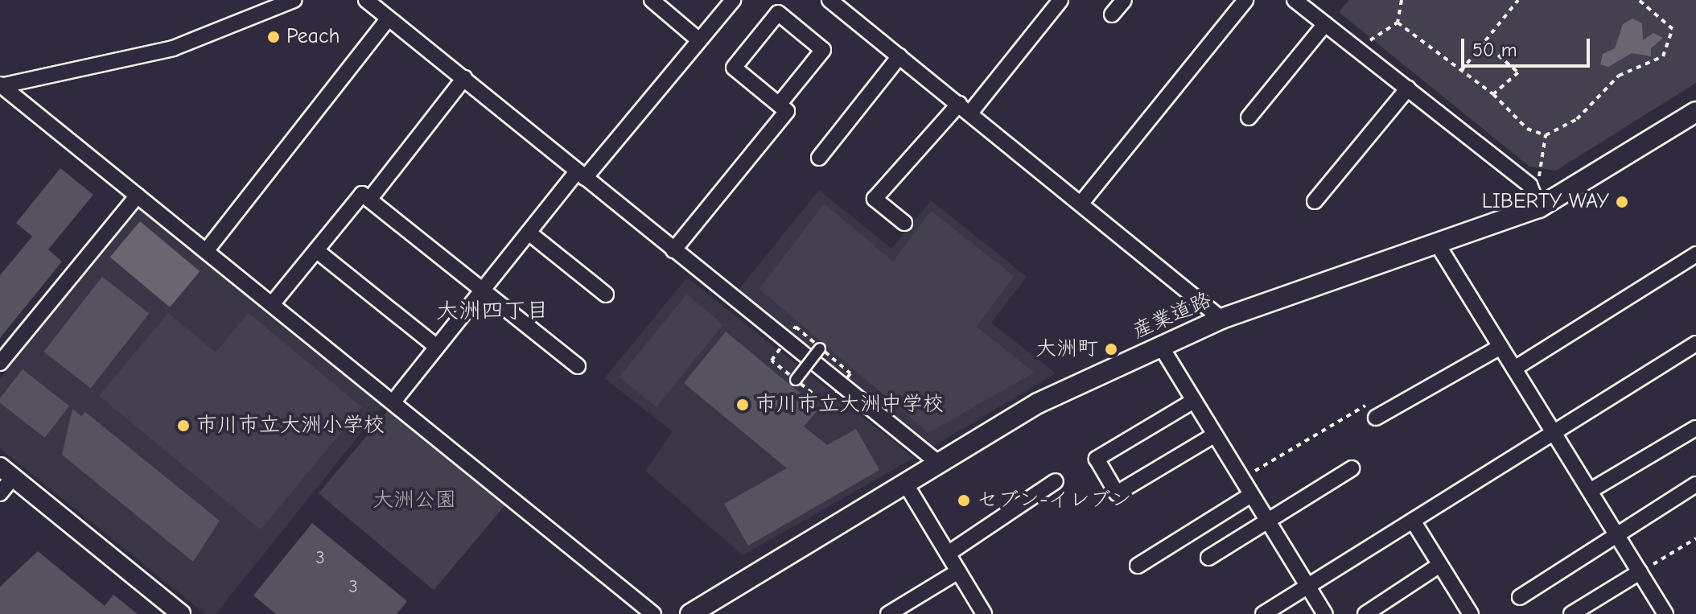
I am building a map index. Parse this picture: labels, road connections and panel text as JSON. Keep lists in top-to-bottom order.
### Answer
{
  "streets": {
    "main road": ["産業道路"]
  },
  "districts": ["大洲四丁目"],
  "parks": ["大洲公園"],
  "places": [
    "Peach",
    "LIBERTY WAY",
    "大洲町",
    "市川市立大洲中学校",
    "市川市立大洲小学校",
    "セブン-イレブン"
  ],
  "house_numbers": ["3", "3"],
  "scale_bar": "50 m"
}
